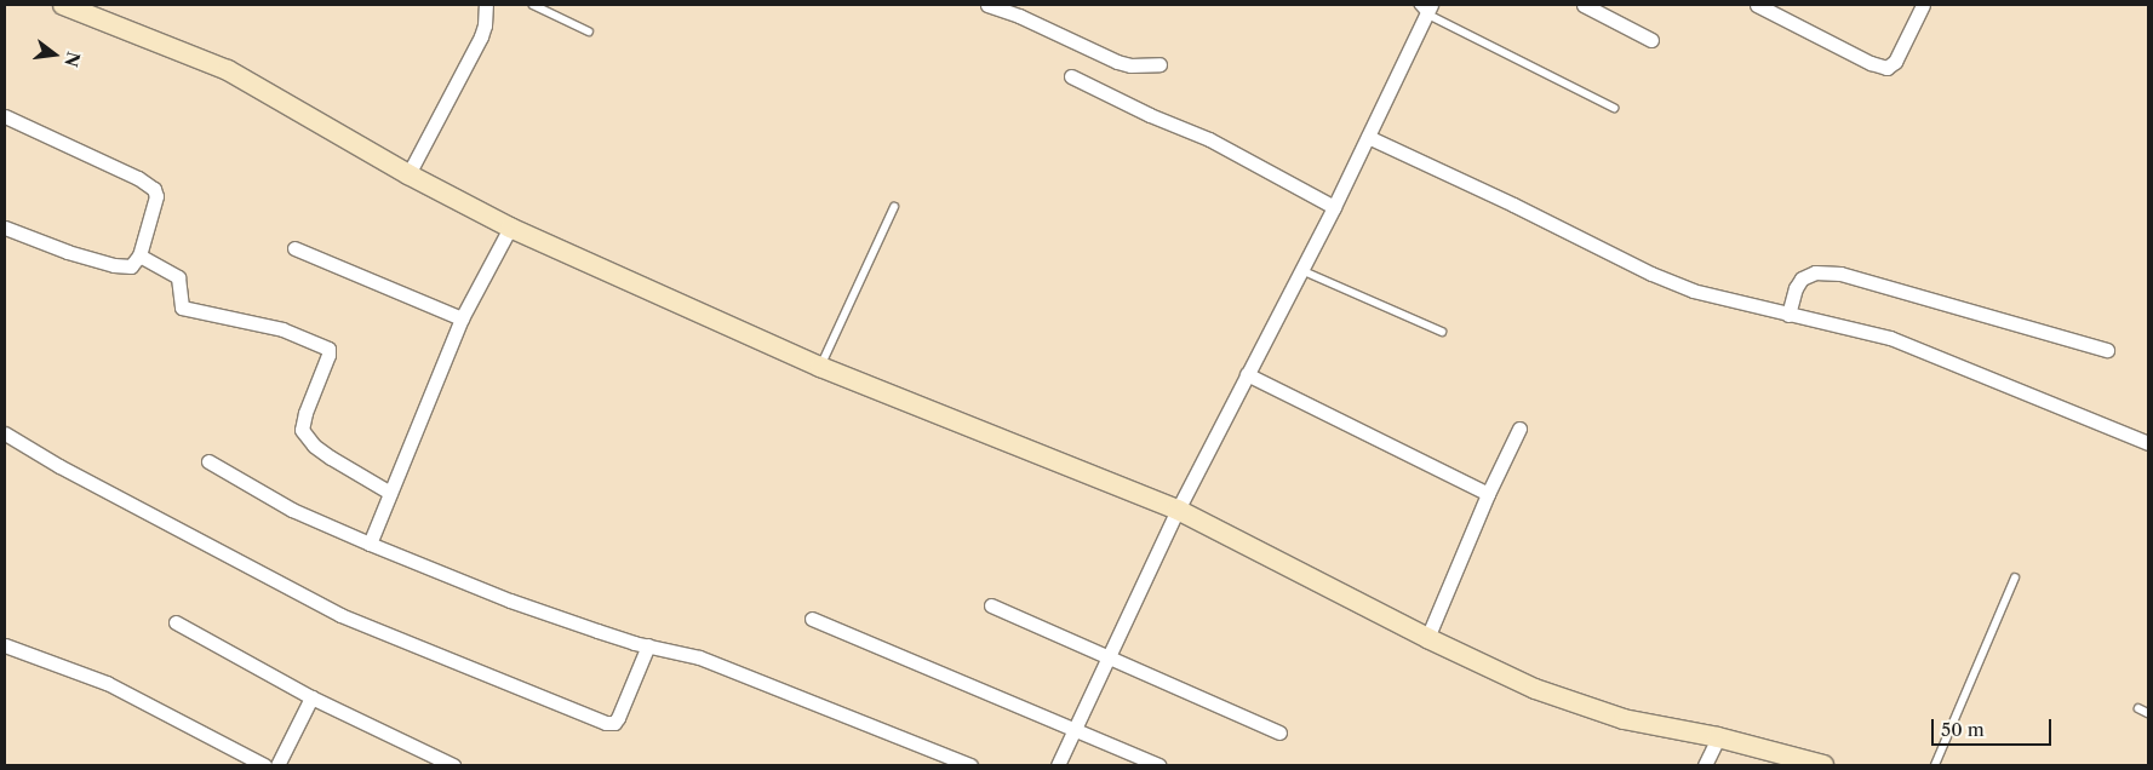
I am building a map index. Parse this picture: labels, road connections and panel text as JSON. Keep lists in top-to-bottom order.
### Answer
{
  "scale_bar": "50 m",
  "north": "right"
}
